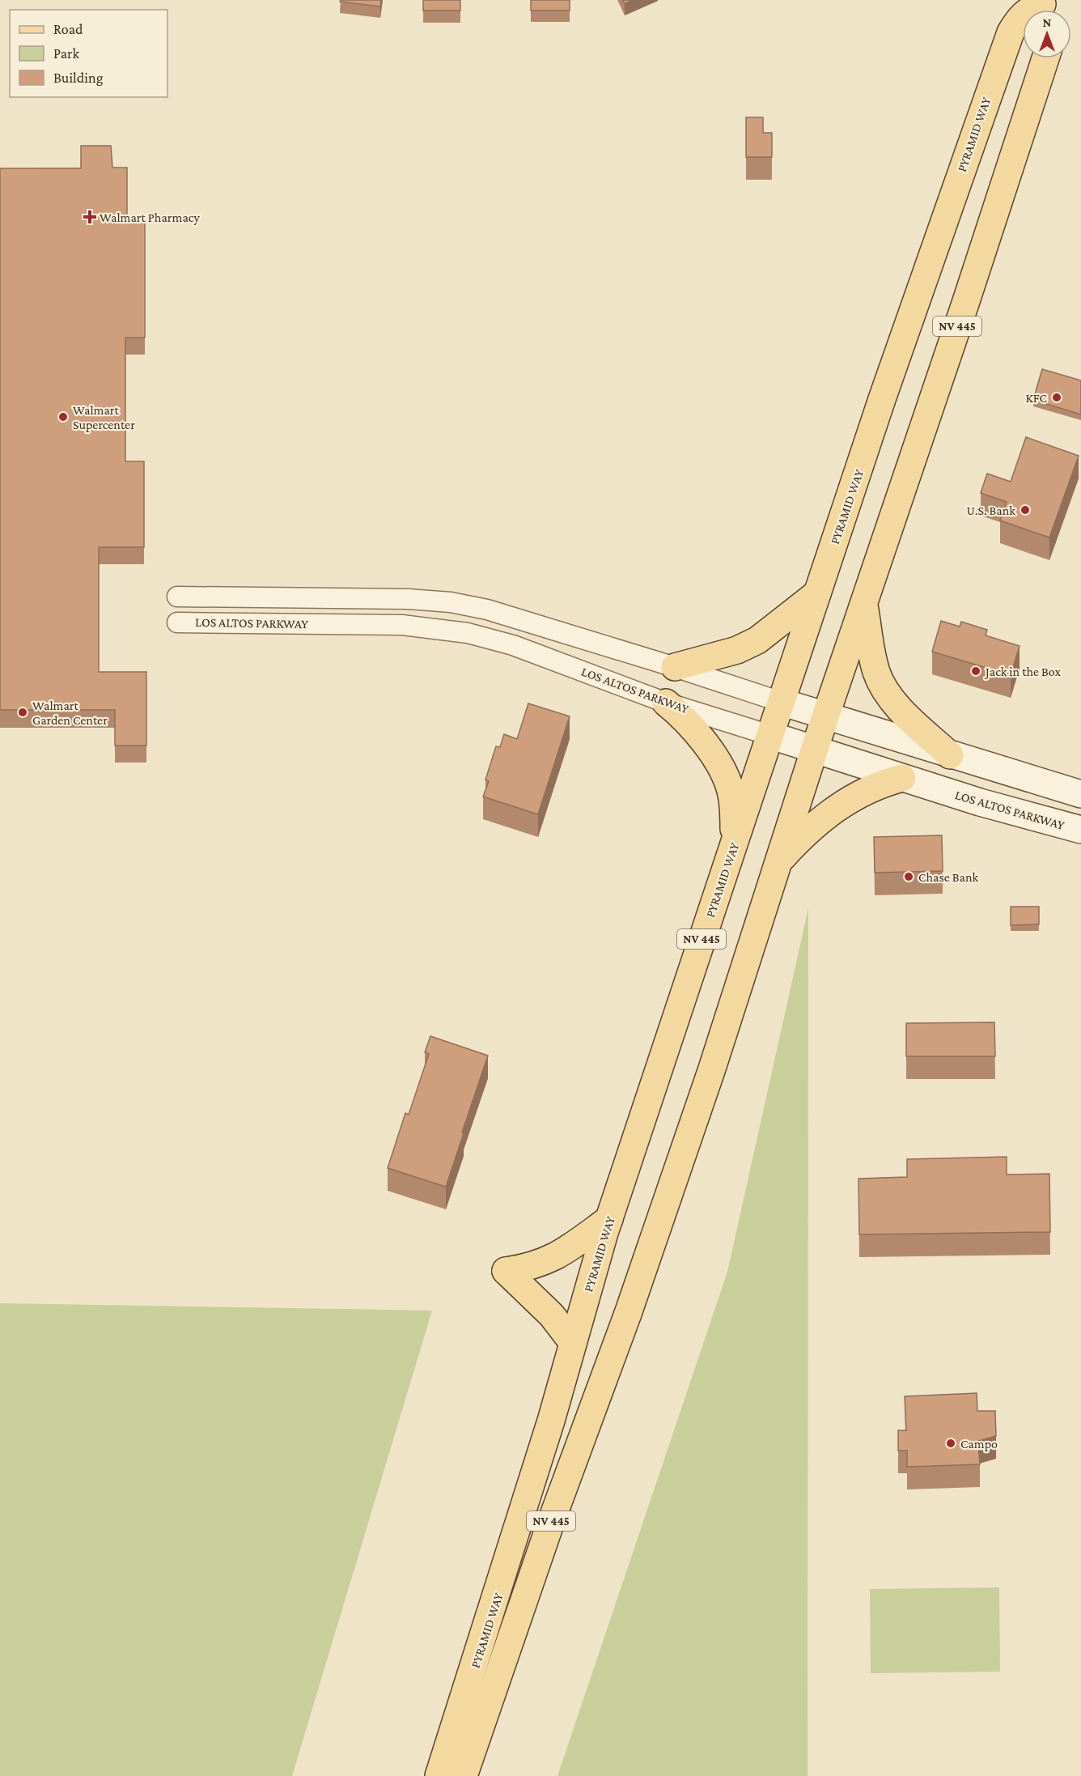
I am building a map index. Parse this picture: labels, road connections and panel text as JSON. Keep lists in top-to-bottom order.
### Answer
{
  "streets": {
    "main road": ["PYRAMID WAY", "NV 445", "LOS ALTOS PARKWAY"]
  },
  "crossings": [
    ["PYRAMID WAY", "LOS ALTOS PARKWAY"]
  ],
  "places": {
    "health": ["Walmart Pharmacy"],
    "other": [
      "KFC",
      "Walmart Supercenter",
      "U.S. Bank",
      "Jack in the Box",
      "Walmart Garden Center",
      "Chase Bank",
      "Campo"
    ]
  },
  "legend": ["Road", "Park", "Building"],
  "north": "top"
}
